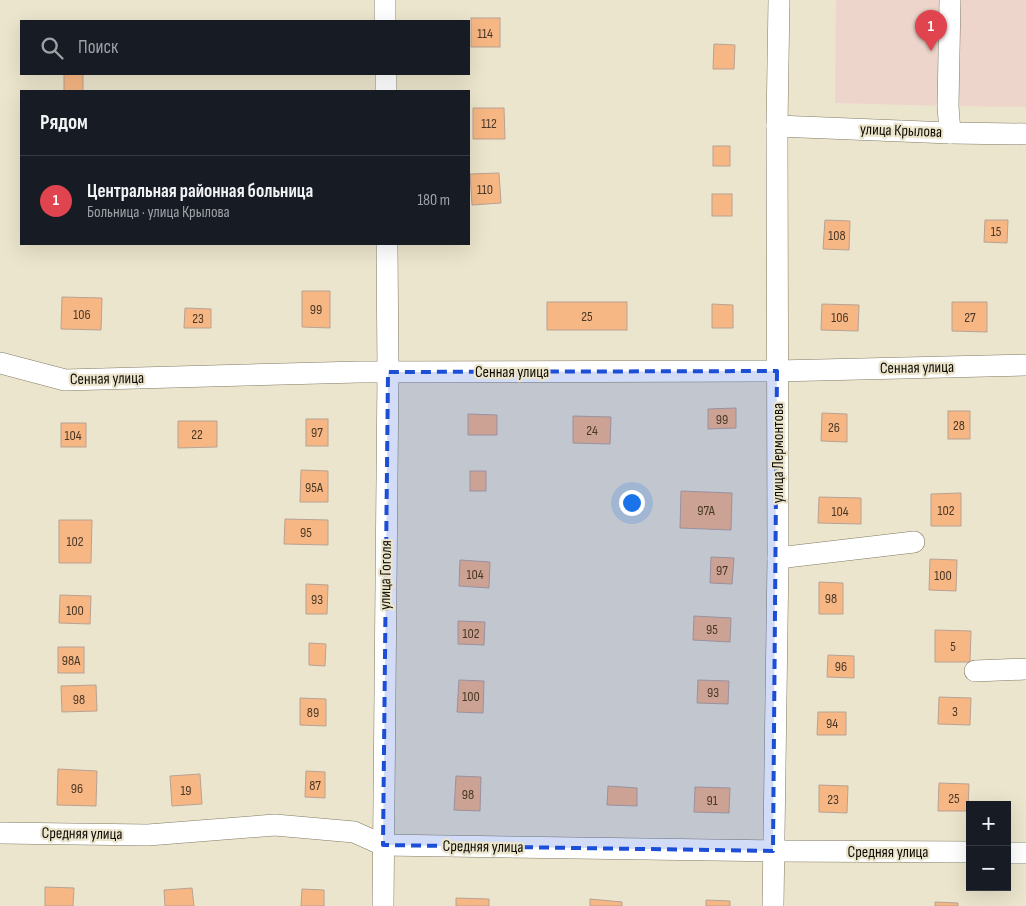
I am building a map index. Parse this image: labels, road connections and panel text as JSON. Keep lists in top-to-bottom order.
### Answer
{
  "streets": {
    "street": [
      "улица Крылова",
      "Сенная улица",
      "улица Лермонтова",
      "улица Гоголя",
      "Средняя улица"
    ]
  },
  "crossings": [
    ["улица Крылова", "улица Лермонтова"],
    ["Сенная улица", "улица Лермонтова"],
    ["Сенная улица", "улица Гоголя"],
    ["улица Лермонтова", "Средняя улица"],
    ["улица Гоголя", "Средняя улица"]
  ],
  "house_numbers": [
    "114",
    "112",
    "110",
    "15",
    "108",
    "99",
    "106",
    "25",
    "106",
    "27",
    "23",
    "99",
    "28",
    "26",
    "24",
    "97",
    "22",
    "104",
    "95А",
    "97А",
    "102",
    "104",
    "95",
    "102",
    "97",
    "104",
    "100",
    "98",
    "93",
    "100",
    "95",
    "102",
    "5",
    "98А",
    "96",
    "93",
    "100",
    "98",
    "3",
    "89",
    "94",
    "87",
    "96",
    "19",
    "98",
    "25",
    "23",
    "91"
  ],
  "page": {
    "pins": "1",
    "search": "Поиск",
    "heading": "Рядом",
    "list": [
      {
        "mark": "1",
        "name": "Центральная районная больница",
        "note": "Больница · улица Крылова",
        "value": "180 m"
      }
    ],
    "map_buttons": ["+", "−"]
  }
}
